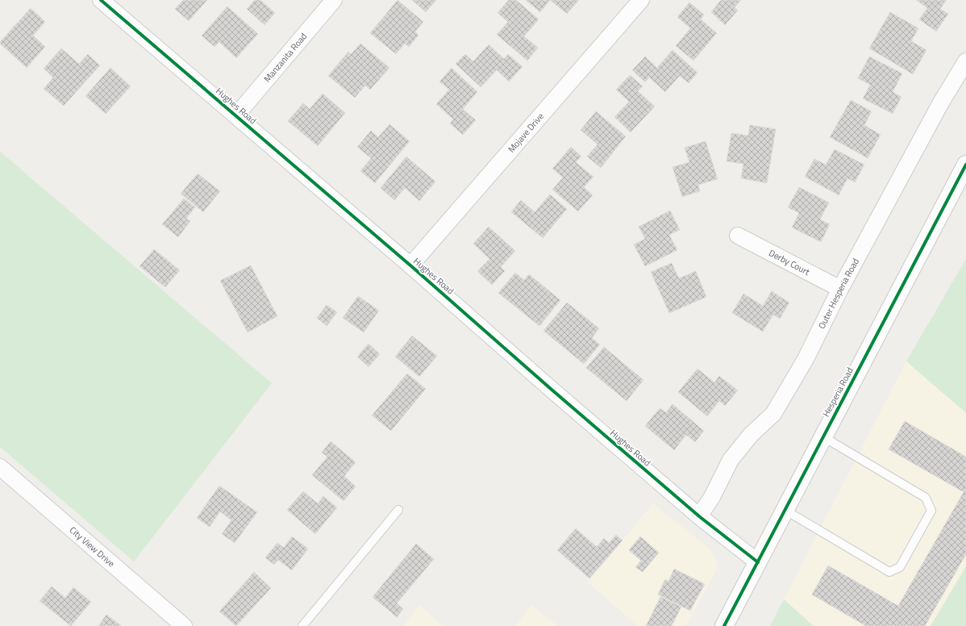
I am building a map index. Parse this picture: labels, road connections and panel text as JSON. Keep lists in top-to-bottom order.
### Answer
{
  "streets": {
    "main road": ["Hesperia Road"],
    "street": [
      "Manzanita Road",
      "Hughes Road",
      "Mojave Drive",
      "Derby Court",
      "Outer Hesperia Road",
      "City View Drive"
    ]
  },
  "crossings": [
    ["Manzanita Road", "Hughes Road"],
    ["Hughes Road", "Mojave Drive"],
    ["Hughes Road", "Outer Hesperia Road"],
    ["Hughes Road", "Hesperia Road"],
    ["Derby Court", "Outer Hesperia Road"]
  ]
}
